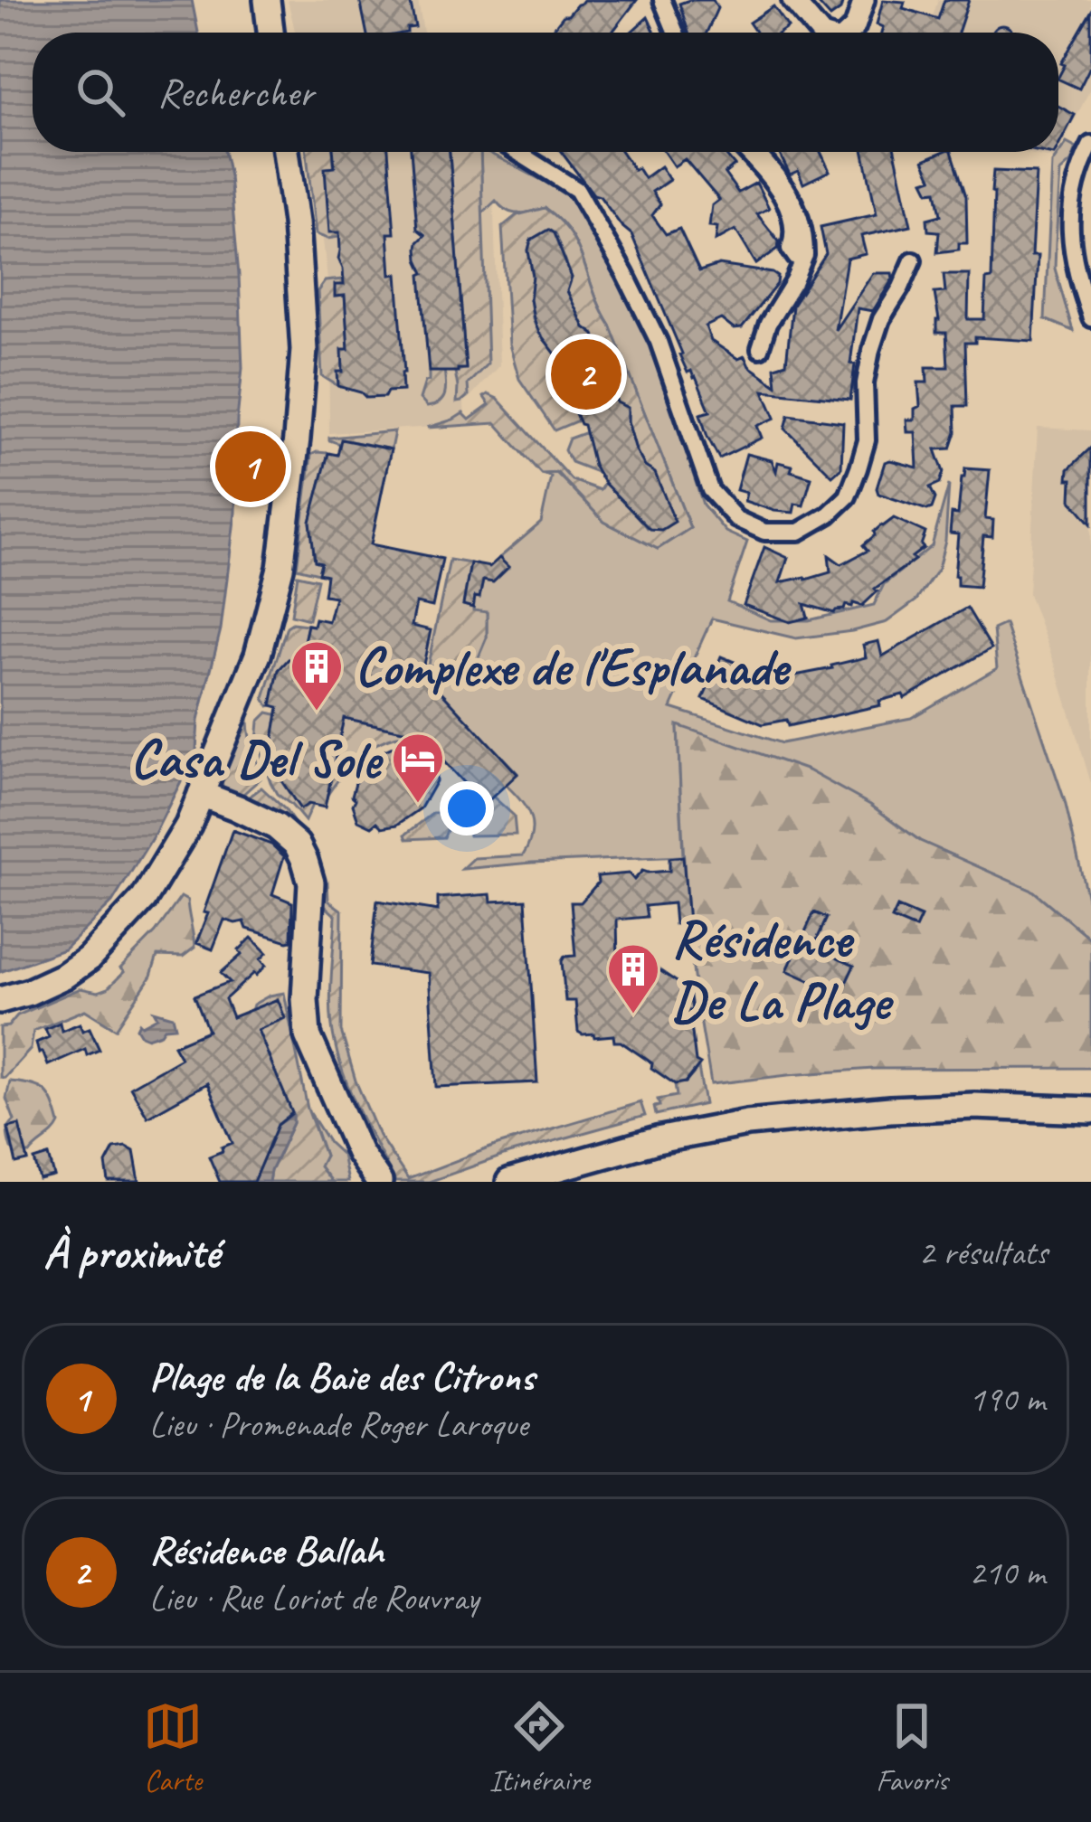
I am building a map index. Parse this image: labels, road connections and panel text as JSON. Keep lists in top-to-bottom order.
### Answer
{
  "places": {
    "building": ["Complexe de l'Esplanade", "Résidence De La Plage"],
    "hotel": ["Casa Del Sole"]
  },
  "page": {
    "search": "Rechercher",
    "pins": ["2", "1"],
    "heading": ["À proximité", "2 résultats"],
    "list": [
      {
        "mark": "1",
        "name": "Plage de la Baie des Citrons",
        "note": "Lieu · Promenade Roger Laroque",
        "value": "190 m"
      },
      {
        "mark": "2",
        "name": "Résidence Ballah",
        "note": "Lieu · Rue Loriot de Rouvray",
        "value": "210 m"
      }
    ],
    "nav": ["Carte", "Itinéraire", "Favoris"]
  }
}
